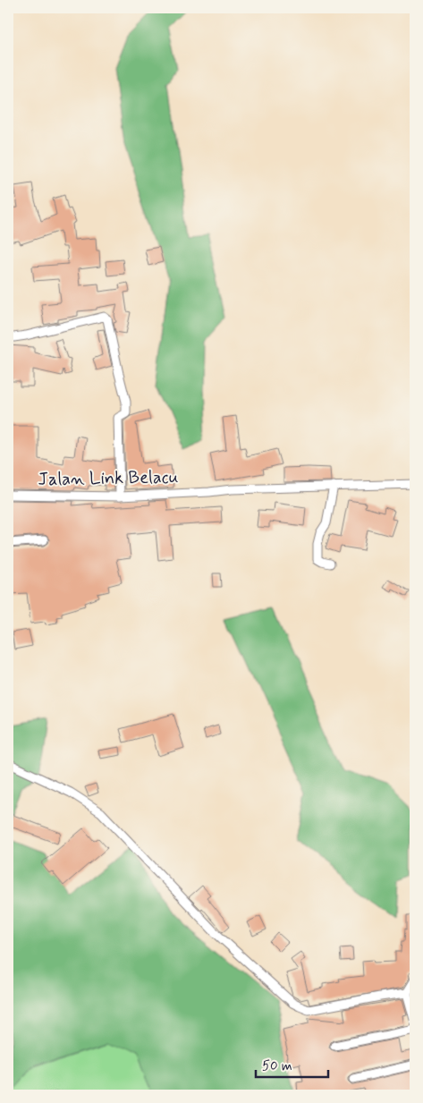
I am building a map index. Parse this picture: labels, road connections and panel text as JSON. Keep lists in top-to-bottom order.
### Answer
{
  "streets": {
    "street": ["Jalan Link Belacu"]
  },
  "scale_bar": "50 m"
}
